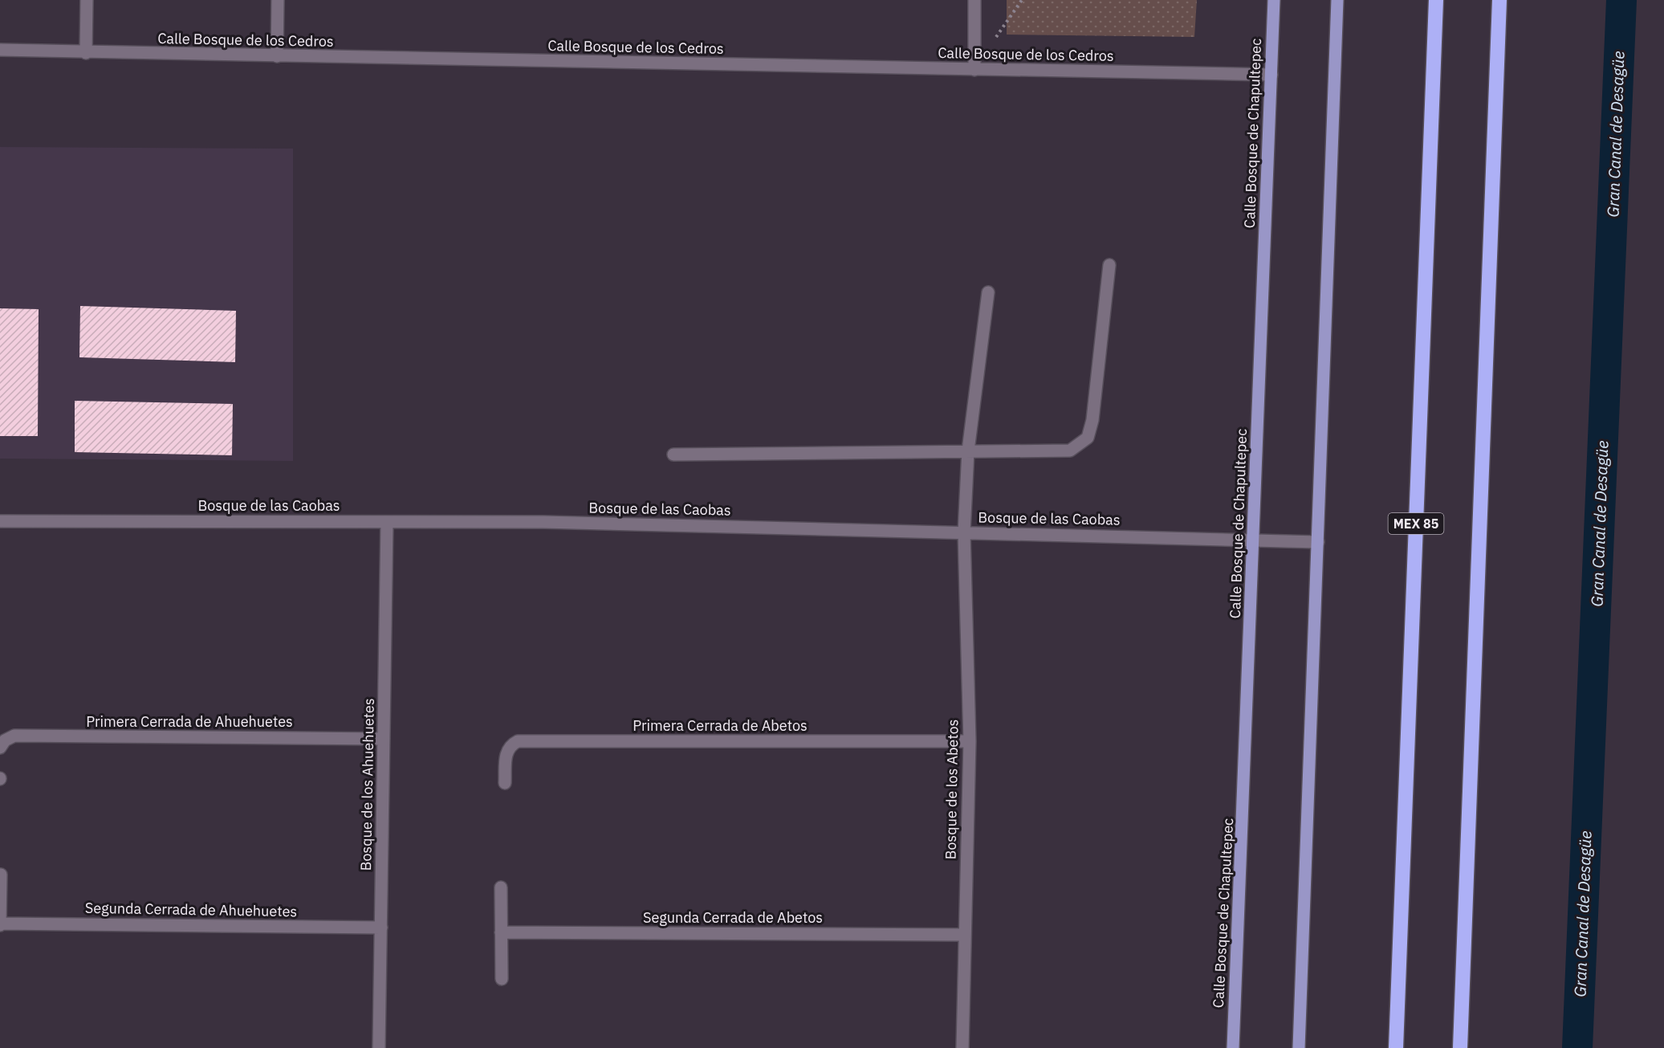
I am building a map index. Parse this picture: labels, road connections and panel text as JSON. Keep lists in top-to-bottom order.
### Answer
{
  "streets": {
    "highway": ["MEX 85"],
    "main road": ["Calle Bosque de Chapultepec"],
    "street": [
      "Calle Bosque de los Cedros",
      "Bosque de las Caobas",
      "Primera Cerrada de Ahuehuetes",
      "Primera Cerrada de Abetos",
      "Bosque de los Ahuehuetes",
      "Bosque de los Abetos",
      "Segunda Cerrada de Ahuehuetes",
      "Segunda Cerrada de Abetos"
    ]
  },
  "crossings": [
    ["Calle Bosque de los Cedros", "Calle Bosque de Chapultepec"],
    ["Calle Bosque de Chapultepec", "Bosque de las Caobas"],
    ["Bosque de las Caobas", "Bosque de los Ahuehuetes"],
    ["Bosque de las Caobas", "Bosque de los Abetos"],
    ["Primera Cerrada de Ahuehuetes", "Bosque de los Ahuehuetes"],
    ["Primera Cerrada de Abetos", "Bosque de los Abetos"],
    ["Bosque de los Ahuehuetes", "Segunda Cerrada de Ahuehuetes"],
    ["Bosque de los Abetos", "Segunda Cerrada de Abetos"]
  ],
  "water": ["Gran Canal de Desagüe"]
}
